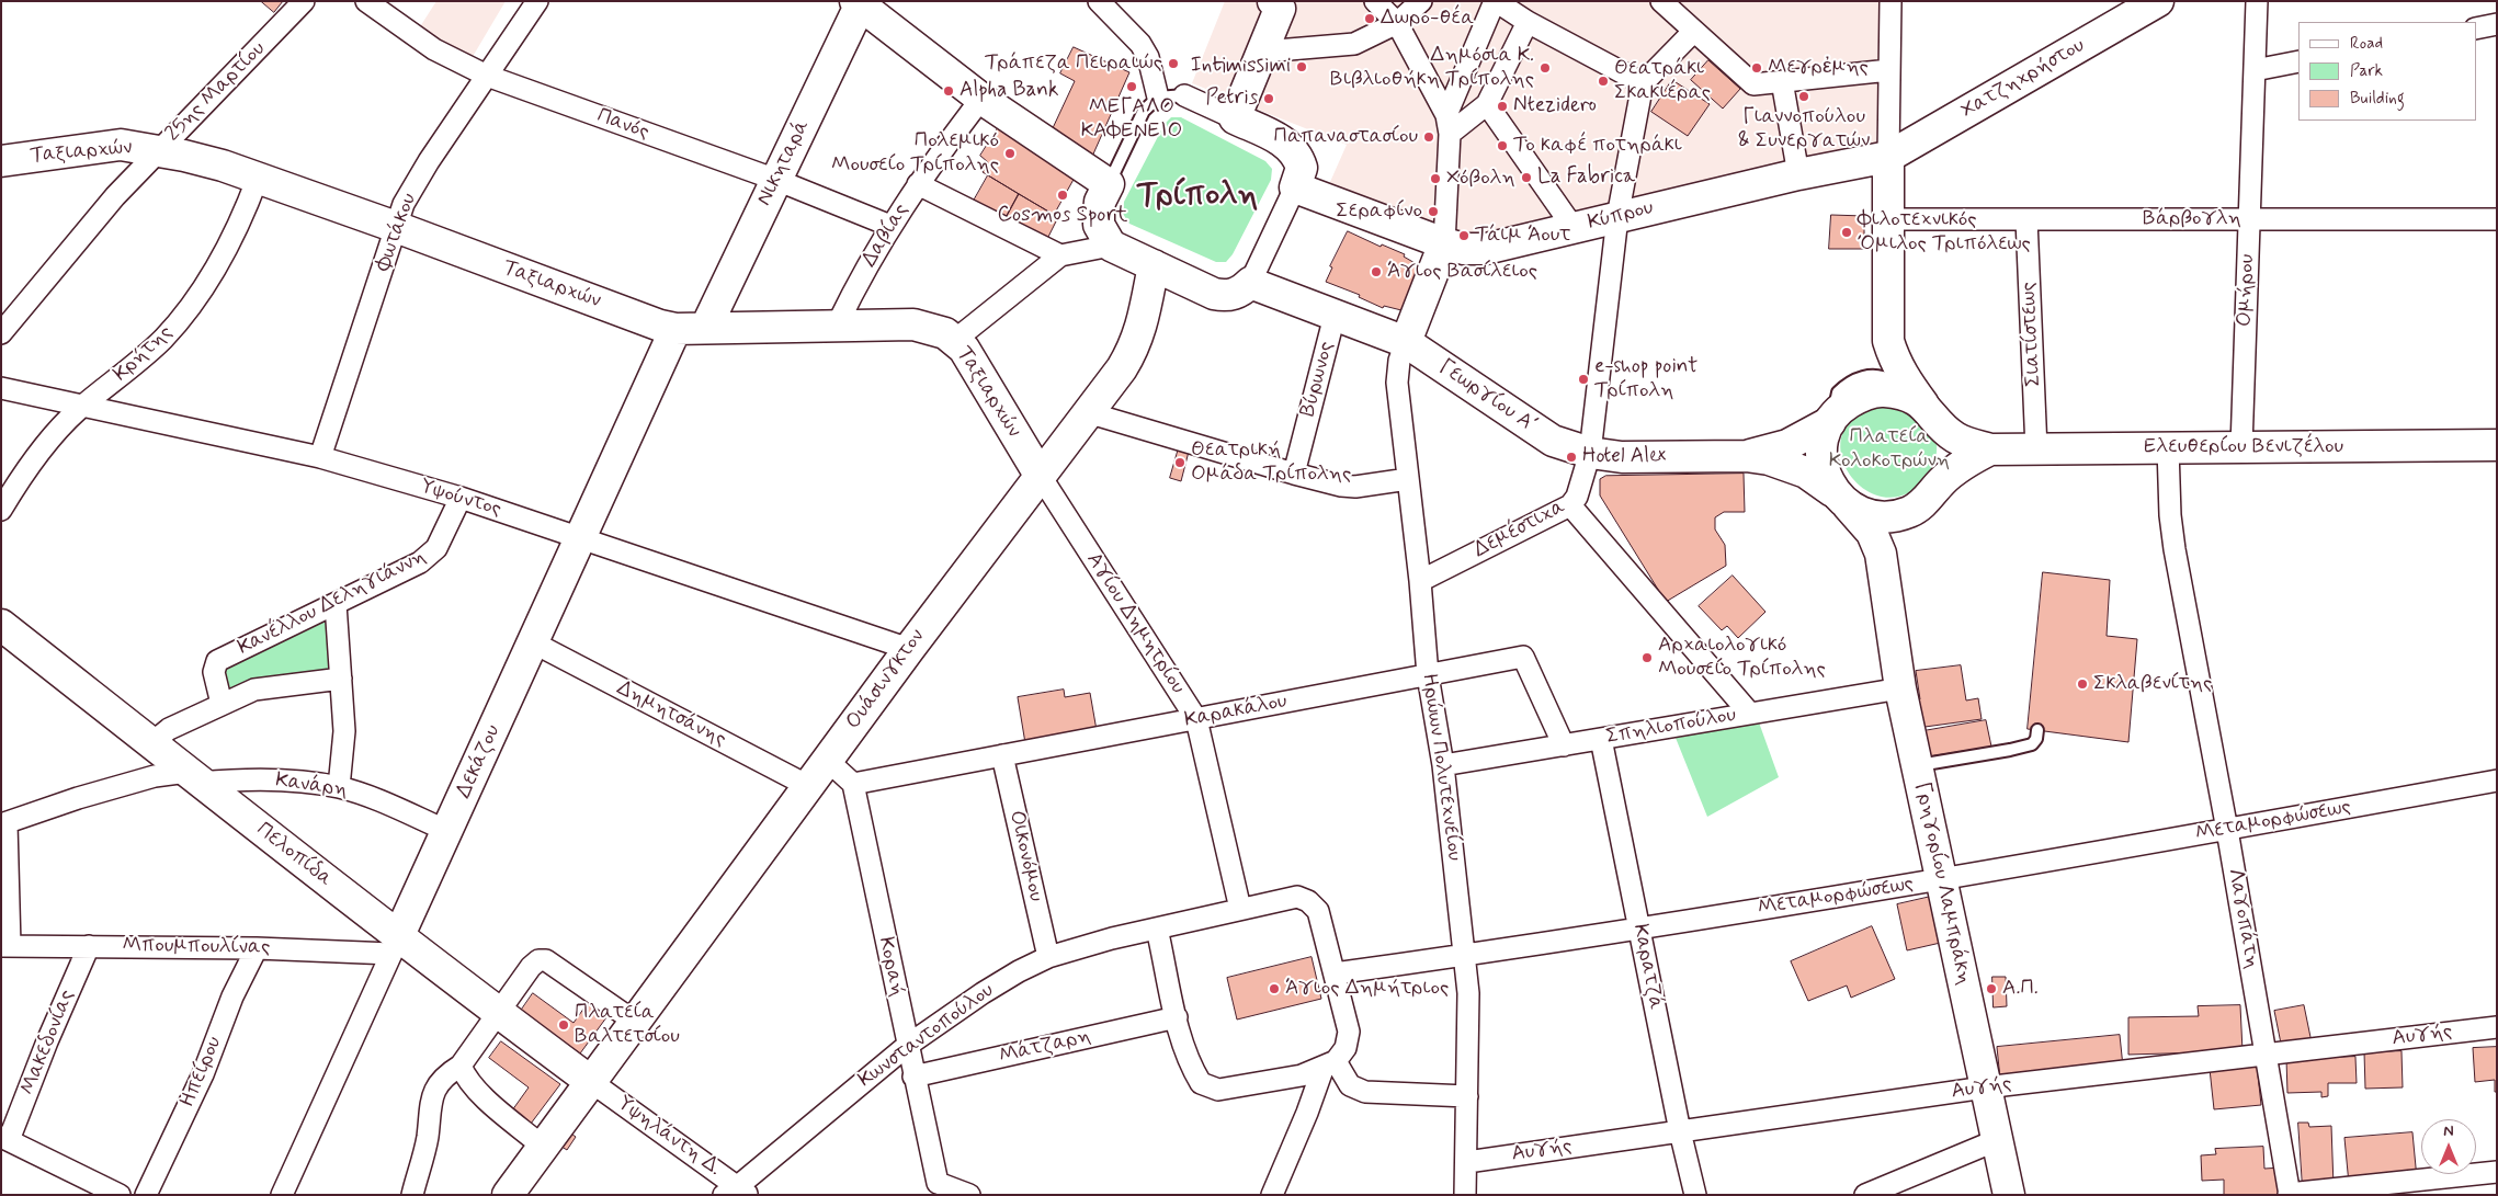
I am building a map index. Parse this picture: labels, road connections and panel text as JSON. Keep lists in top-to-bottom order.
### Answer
{
  "streets": {
    "main road": [
      "Χατζηχρήστου",
      "Ταξιαρχών",
      "Νικηταρά",
      "Κύπρου",
      "Γεωργίου Α΄",
      "Ελευθερίου Βενιζέλου",
      "Ουάσινγκτον",
      "Δεκάζου",
      "Πελοπίδα",
      "Γρηγορίου Λαμπράκη"
    ],
    "street": [
      "25ης Μαρτίου",
      "Πανός",
      "Βάρβογλη",
      "Φωτάκου",
      "Δαβίας",
      "Ομήρου",
      "Σιατίστεως",
      "Κρήτης",
      "Βύρωνος",
      "Υψούντος",
      "Δεμέστιχα",
      "Κανέλλου Δεληγιάννη",
      "Αγίου Δημητρίου",
      "Καρακάλου",
      "Δημητσάνης",
      "Σπηλιοπούλου",
      "Ηρώων Πολυτεχνείου",
      "Κανάρη",
      "Μεταμορφώσεως",
      "Οικονόμου",
      "Λαγοπάτη",
      "Μπουμπουλίνας",
      "Κοραή",
      "Καρατζά",
      "Κωνσταντοπούλου",
      "Αυγής",
      "Μακεδονίας",
      "Μάτζαρη",
      "Ηπείρου",
      "Υψηλάντη Δ."
    ]
  },
  "crossings": [
    ["Χατζηχρήστου", "Κύπρου"],
    ["25ης Μαρτίου", "Ταξιαρχών"],
    ["Πανός", "Νικηταρά"],
    ["Πανός", "Φωτάκου"],
    ["Πανός", "Δαβίας"],
    ["Ταξιαρχών", "Νικηταρά"],
    ["Ταξιαρχών", "Φωτάκου"],
    ["Ταξιαρχών", "Δαβίας"],
    ["Ταξιαρχών", "Κρήτης"],
    ["Ταξιαρχών", "Αγίου Δημητρίου"],
    ["Ταξιαρχών", "Ουάσινγκτον"],
    ["Ταξιαρχών", "Δεκάζου"],
    ["Κύπρου", "Γεωργίου Α΄"],
    ["Κύπρου", "Δεμέστιχα"],
    ["Κύπρου", "Ουάσινγκτον"],
    ["Βάρβογλη", "Ομήρου"],
    ["Βάρβογλη", "Σιατίστεως"],
    ["Φωτάκου", "Υψούντος"],
    ["Ομήρου", "Ελευθερίου Βενιζέλου"],
    ["Σιατίστεως", "Ελευθερίου Βενιζέλου"],
    ["Κρήτης", "Υψούντος"],
    ["Βύρωνος", "Γεωργίου Α΄"],
    ["Γεωργίου Α΄", "Δεμέστιχα"],
    ["Γεωργίου Α΄", "Ουάσινγκτον"],
    ["Γεωργίου Α΄", "Ηρώων Πολυτεχνείου"],
    ["Γεωργίου Α΄", "Γρηγορίου Λαμπράκη"],
    ["Ελευθερίου Βενιζέλου", "Λαγοπάτη"],
    ["Υψούντος", "Κανέλλου Δεληγιάννη"],
    ["Υψούντος", "Ουάσινγκτον"],
    ["Υψούντος", "Δεκάζου"],
    ["Δεμέστιχα", "Ηρώων Πολυτεχνείου"],
    ["Κανέλλου Δεληγιάννη", "Πελοπίδα"],
    ["Αγίου Δημητρίου", "Ουάσινγκτον"],
    ["Αγίου Δημητρίου", "Καρακάλου"],
    ["Αγίου Δημητρίου", "Κωνσταντοπούλου"],
    ["Ουάσινγκτον", "Δημητσάνης"],
    ["Ουάσινγκτον", "Πελοπίδα"],
    ["Ουάσινγκτον", "Υψηλάντη Δ."],
    ["Καρακάλου", "Σπηλιοπούλου"],
    ["Καρακάλου", "Ηρώων Πολυτεχνείου"],
    ["Καρακάλου", "Οικονόμου"],
    ["Καρακάλου", "Κοραή"],
    ["Δημητσάνης", "Δεκάζου"],
    ["Σπηλιοπούλου", "Ηρώων Πολυτεχνείου"],
    ["Σπηλιοπούλου", "Γρηγορίου Λαμπράκη"],
    ["Σπηλιοπούλου", "Καρατζά"],
    ["Δεκάζου", "Κανάρη"],
    ["Δεκάζου", "Πελοπίδα"],
    ["Δεκάζου", "Μπουμπουλίνας"],
    ["Ηρώων Πολυτεχνείου", "Μεταμορφώσεως"],
    ["Ηρώων Πολυτεχνείου", "Αυγής"],
    ["Κανάρη", "Πελοπίδα"],
    ["Μεταμορφώσεως", "Γρηγορίου Λαμπράκη"],
    ["Μεταμορφώσεως", "Λαγοπάτη"],
    ["Μεταμορφώσεως", "Καρατζά"],
    ["Μεταμορφώσεως", "Κωνσταντοπούλου"],
    ["Πελοπίδα", "Μπουμπουλίνας"],
    ["Πελοπίδα", "Υψηλάντη Δ."],
    ["Οικονόμου", "Κωνσταντοπούλου"],
    ["Γρηγορίου Λαμπράκη", "Αυγής"],
    ["Λαγοπάτη", "Αυγής"],
    ["Μπουμπουλίνας", "Μακεδονίας"],
    ["Μπουμπουλίνας", "Ηπείρου"],
    ["Κοραή", "Κωνσταντοπούλου"],
    ["Κοραή", "Μάτζαρη"],
    ["Καρατζά", "Αυγής"],
    ["Κωνσταντοπούλου", "Υψηλάντη Δ."]
  ],
  "districts": ["Τρίπολη"],
  "parks": ["Πλατεία Κολοκοτρώνη"],
  "places": [
    "Δωρο-θέα",
    "Τράπεζα Πειραιώς",
    "Intimissimi",
    "Δημόσια Κ. Βιβλιοθήκη Τρίπολης",
    "Μεγρἐμης",
    "Θεατράκι Σκακιέρας",
    "ΜΕΓΑΛΟ ΚΑΦΕΝΕΙΟ",
    "Alpha Bank",
    "Γιαννοπούλου & Συνεργατών",
    "Petris",
    "Ntezidero",
    "Παπαναστασίου",
    "Το καφέ ποτηράκι",
    "Πολεμικό Μουσείο Τρίπολης",
    "La Fabrica",
    "Χόβολη",
    "Cosmos Sport",
    "Σεραφίνο",
    "Φιλοτεχνικός Όμιλος Τριπόλεως",
    "Τάιμ Άουτ",
    "Άγιος Βασίλειος",
    "e-shop point Τρίπολη",
    "Hotel Alex",
    "Θεατρική Ομάδα Τρίπολης",
    "Αρχαιολογικό Μουσείο Τρίπολης",
    "Σκλαβενίτης",
    "Άγιος Δημήτριος",
    "Α.Π.",
    "Πλατεία Βαλτετσίου"
  ],
  "legend": ["Road", "Park", "Building"],
  "north": "top"
}
